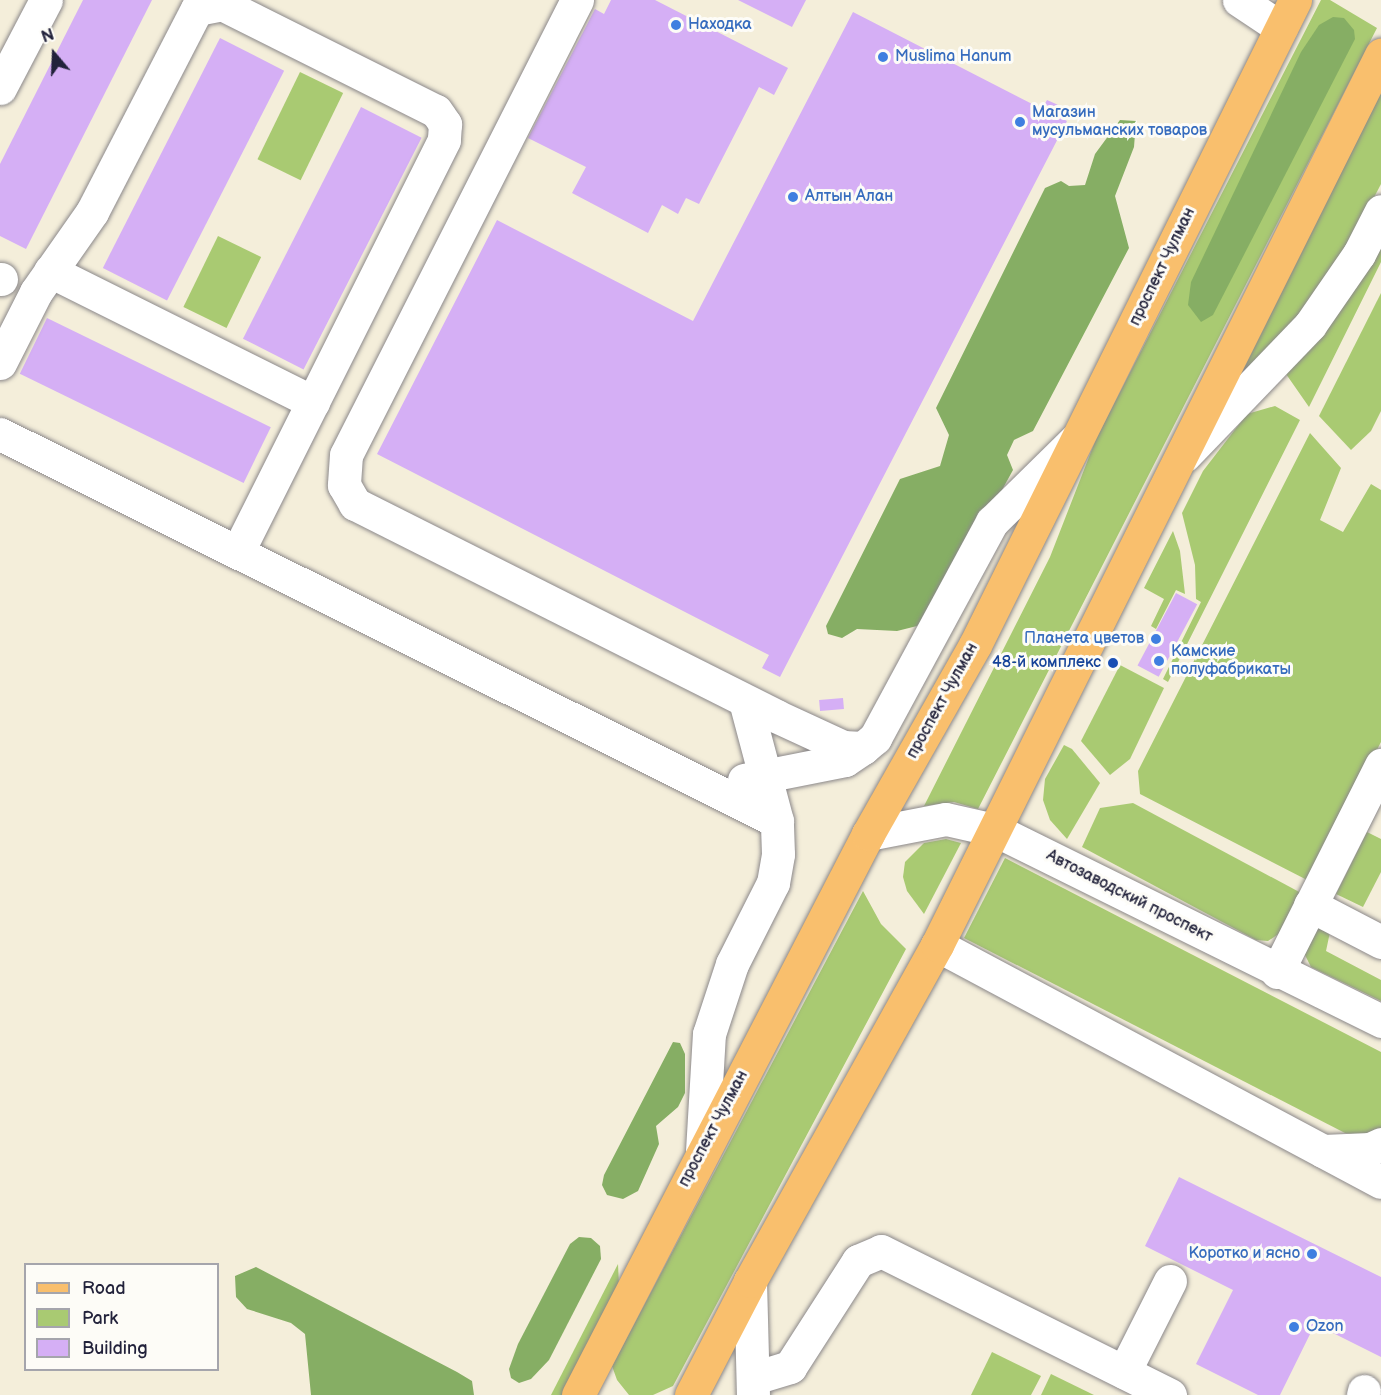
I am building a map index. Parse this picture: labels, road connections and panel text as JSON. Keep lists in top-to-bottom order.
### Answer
{
  "streets": {
    "main road": ["проспект Чулман"],
    "street": ["Автозаводский проспект"]
  },
  "crossings": [
    ["проспект Чулман", "Автозаводский проспект"]
  ],
  "places": [
    "Находка",
    "Muslima Hanum",
    "Магазин мусульманских товаров",
    "Алтын Алан",
    "Планета цветов",
    "Камские полуфабрикаты",
    "48-й комплекс",
    "Коротко и ясно",
    "Ozon"
  ],
  "legend": ["Road", "Park", "Building"],
  "north": "top"
}
